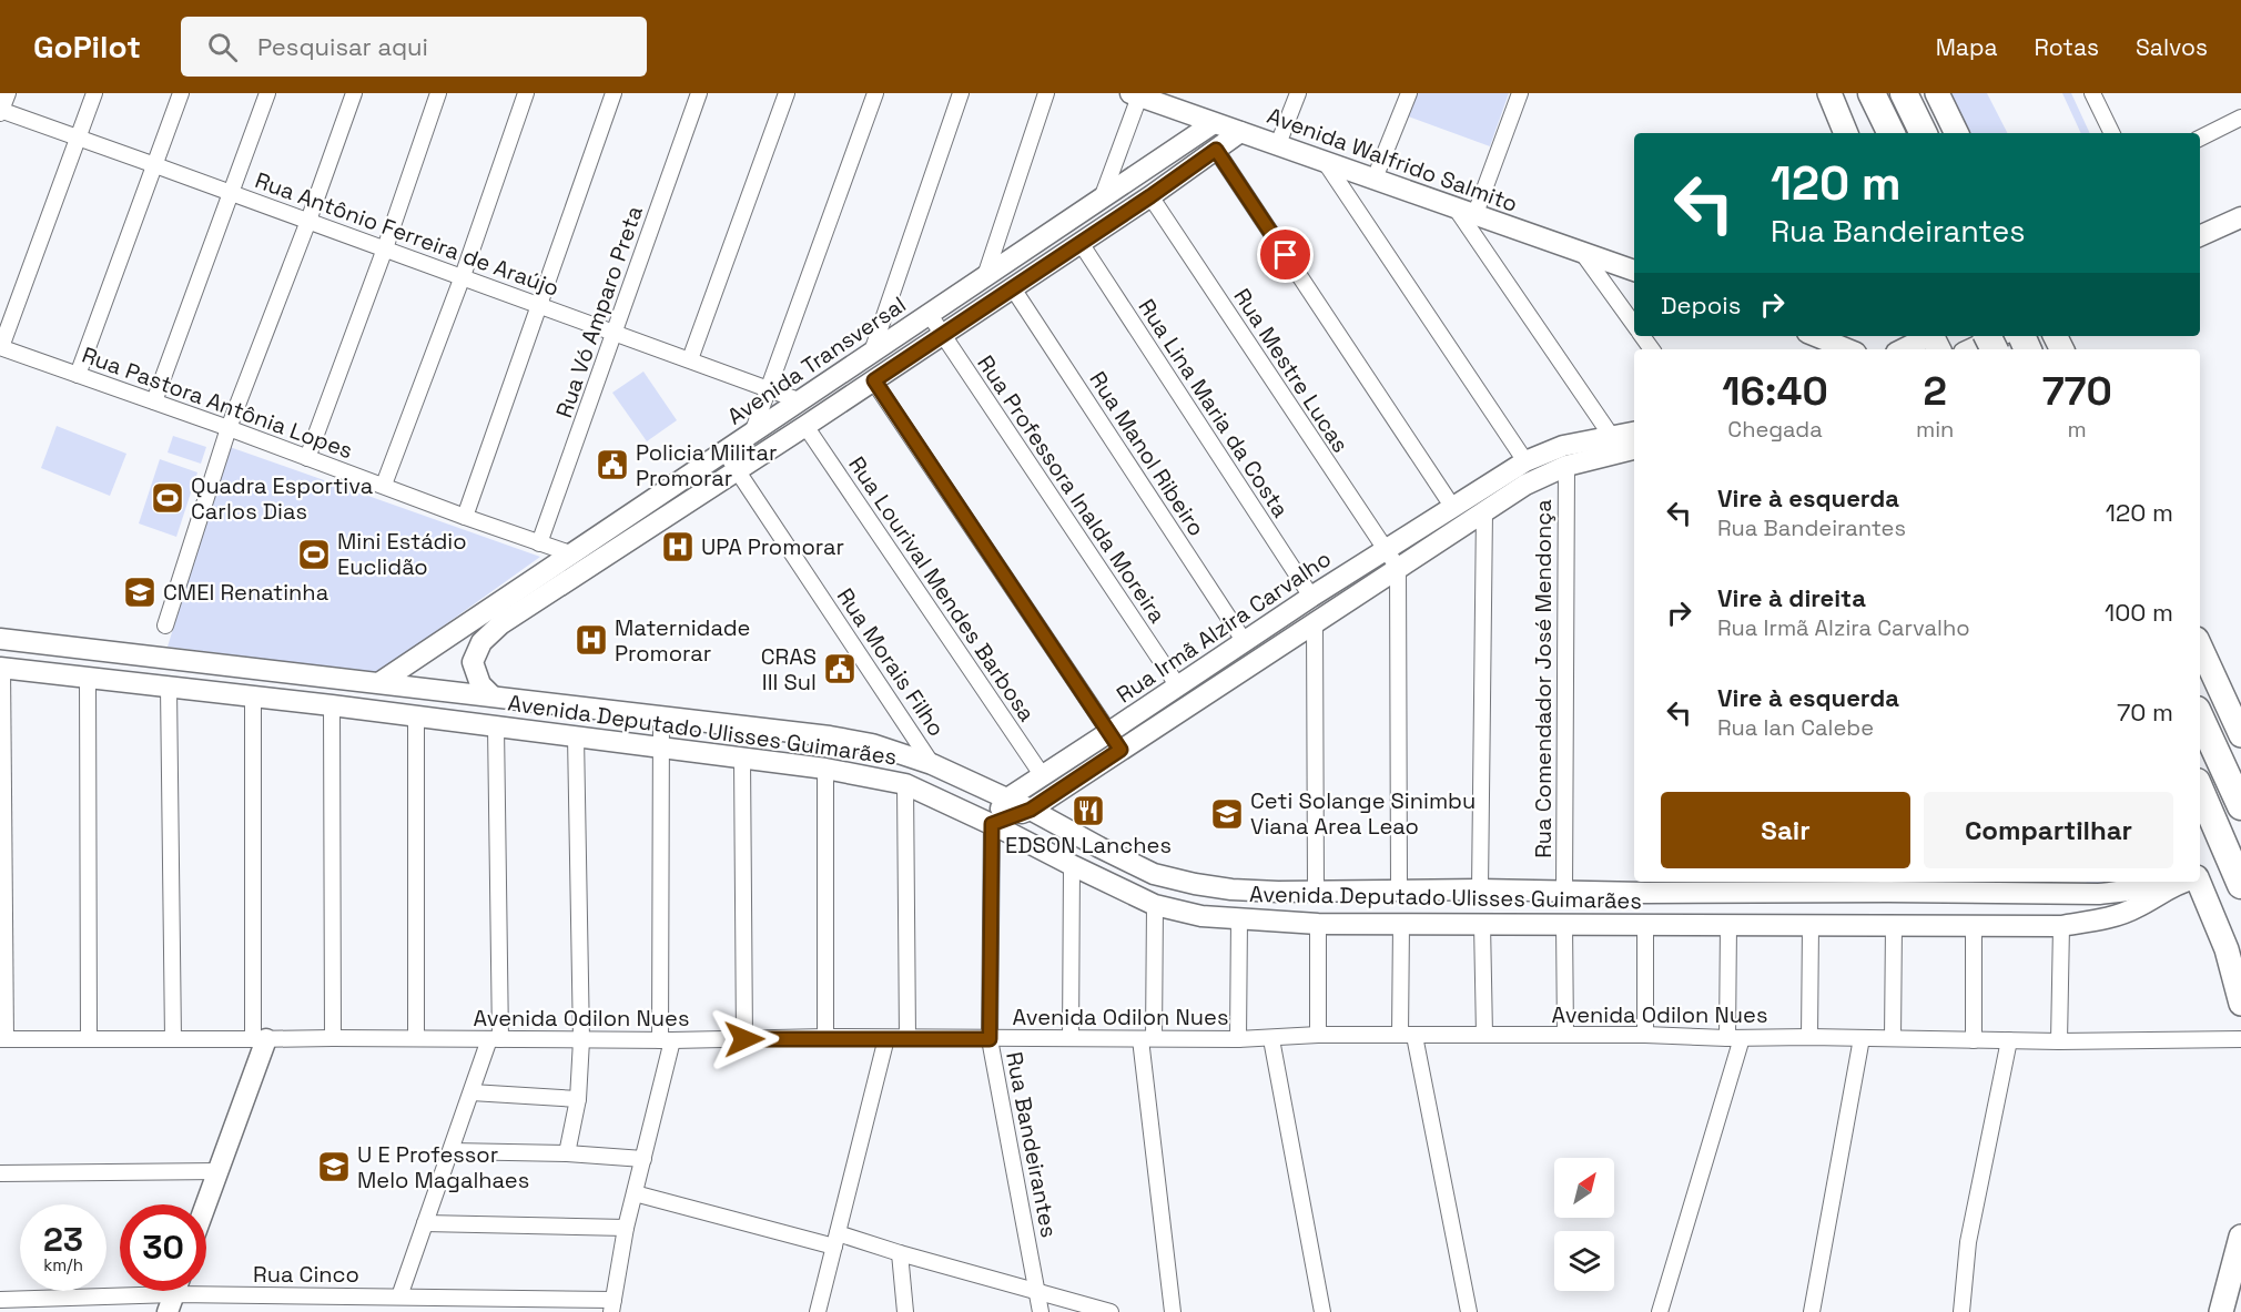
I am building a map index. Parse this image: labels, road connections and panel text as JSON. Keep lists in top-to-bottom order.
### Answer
{
  "streets": {
    "street": [
      "Avenida Walfrido Salmito",
      "Rua Antônio Ferreira de Araújo",
      "Rua Vó Amparo Preta",
      "Avenida Transversal",
      "Rua Mestre Lucas",
      "Rua Pastora Antônia Lopes",
      "Rua Lina Maria da Costa",
      "Rua Manol Ribeiro",
      "Rua Professora Inalda Moreira",
      "Rua Lourival Mendes Barbosa",
      "Rua Irmã Alzira Carvalho",
      "Rua Morais Filho",
      "Rua Comendador José Mendonça",
      "Avenida Deputado Ulisses Guimarães",
      "Avenida Odilon Nues",
      "Rua Bandeirantes",
      "Rua Cinco"
    ]
  },
  "crossings": [
    ["Avenida Walfrido Salmito", "Avenida Transversal"],
    ["Rua Antônio Ferreira de Araújo", "Rua Vó Amparo Preta"],
    ["Rua Antônio Ferreira de Araújo", "Avenida Transversal"],
    ["Rua Vó Amparo Preta", "Rua Pastora Antônia Lopes"],
    ["Avenida Transversal", "Rua Pastora Antônia Lopes"],
    ["Avenida Transversal", "Rua Professora Inalda Moreira"],
    ["Avenida Transversal", "Rua Morais Filho"],
    ["Avenida Transversal", "Avenida Deputado Ulisses Guimarães"],
    ["Rua Mestre Lucas", "Rua Irmã Alzira Carvalho"],
    ["Rua Lina Maria da Costa", "Rua Irmã Alzira Carvalho"],
    ["Rua Manol Ribeiro", "Rua Irmã Alzira Carvalho"],
    ["Rua Professora Inalda Moreira", "Rua Irmã Alzira Carvalho"],
    ["Rua Lourival Mendes Barbosa", "Rua Irmã Alzira Carvalho"],
    ["Rua Irmã Alzira Carvalho", "Rua Comendador José Mendonça"],
    ["Rua Irmã Alzira Carvalho", "Avenida Deputado Ulisses Guimarães"],
    ["Rua Irmã Alzira Carvalho", "Rua Bandeirantes"],
    ["Rua Morais Filho", "Avenida Deputado Ulisses Guimarães"],
    ["Rua Comendador José Mendonça", "Avenida Deputado Ulisses Guimarães"],
    ["Avenida Deputado Ulisses Guimarães", "Rua Bandeirantes"],
    ["Avenida Odilon Nues", "Rua Bandeirantes"]
  ],
  "places": {
    "public building": ["Policia Militar Promorar", "CRAS III Sul"],
    "sports": ["Quadra Esportiva Carlos Dias", "Mini Estádio Euclidão"],
    "hospital": ["UPA Promorar", "Maternidade Promorar"],
    "school or university": ["CMEI Renatinha", "Ceti Solange Sinimbu Viana Area Leao", "U E Professor Melo Magalhaes"],
    "restaurant": ["EDSON Lanches"]
  },
  "north": "top right",
  "page": {
    "header": "GoPilot",
    "search": "Pesquisar aqui",
    "nav": ["Mapa", "Rotas", "Salvos"],
    "turn": ["120 m", "Rua Bandeirantes"],
    "then": "Depois",
    "eta": [
      "16:40",
      "Chegada",
      "2",
      "min",
      "770",
      "m"
    ],
    "list": [
      {
        "name": "Vire à esquerda",
        "note": "Rua Bandeirantes",
        "value": "120 m"
      },
      {
        "name": "Vire à direita",
        "note": "Rua Irmã Alzira Carvalho",
        "value": "100 m"
      },
      {
        "name": "Vire à esquerda",
        "note": "Rua Ian Calebe",
        "value": "70 m"
      }
    ],
    "buttons": ["Sair", "Compartilhar"],
    "speed": "23 km/h",
    "limit": "30"
  }
}
